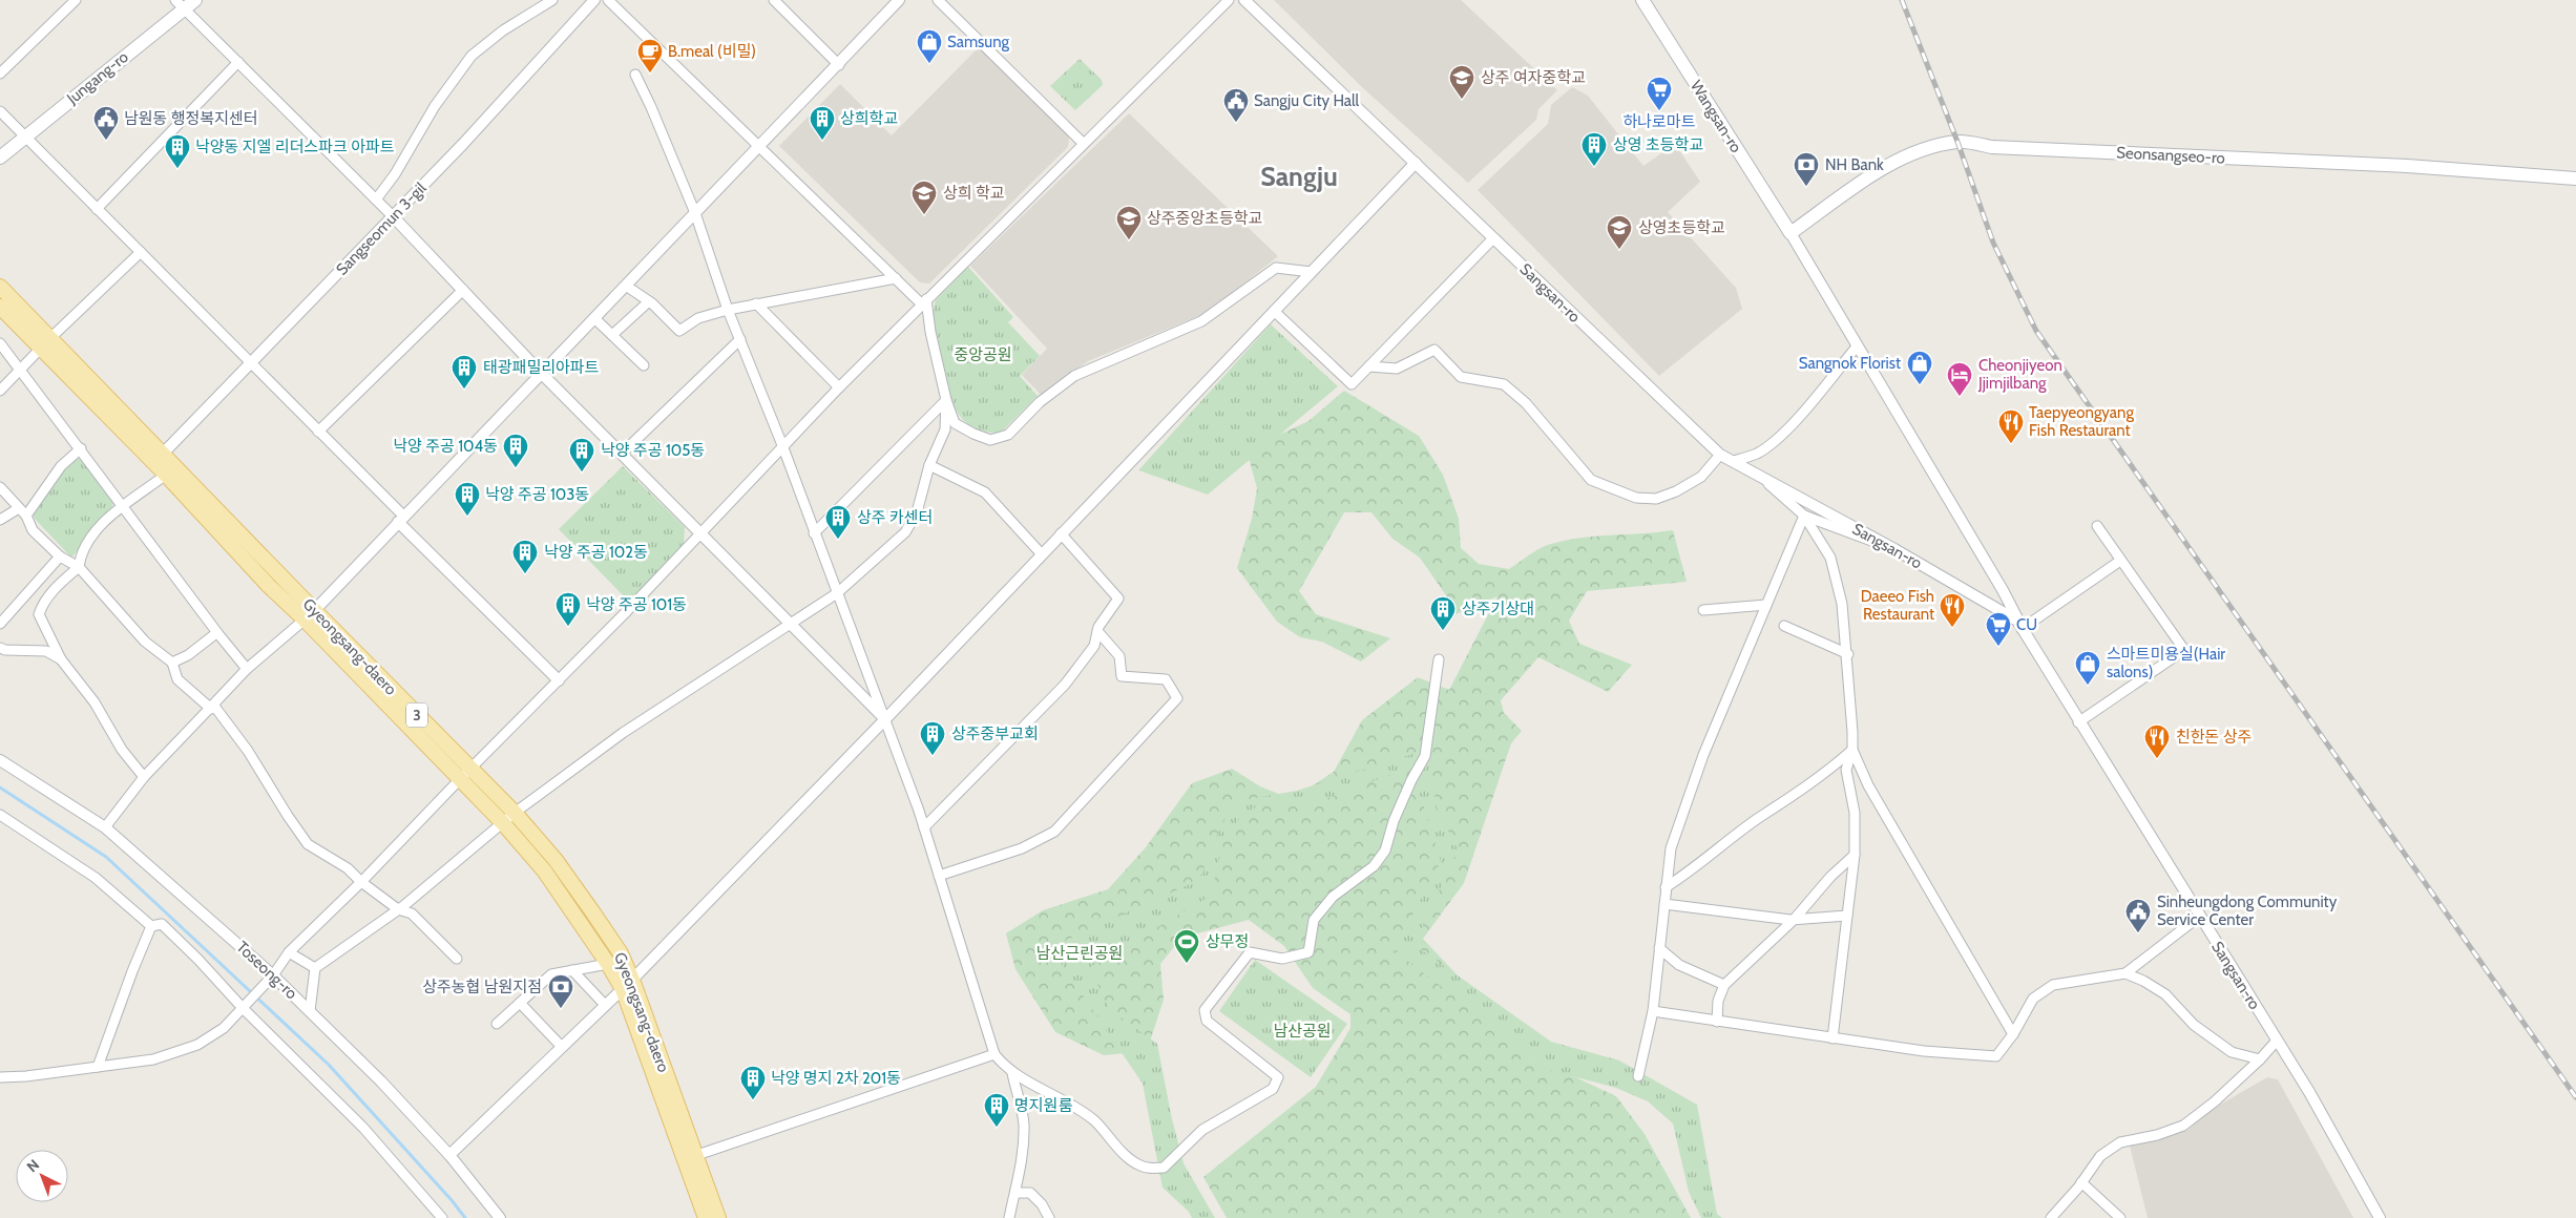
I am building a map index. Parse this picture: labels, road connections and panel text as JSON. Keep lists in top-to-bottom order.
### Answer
{
  "streets": {
    "main road": [
      "Jungang-ro",
      "Wangsan-ro",
      "Seonsangseo-ro",
      "Gyeongsang-daero",
      "3"
    ],
    "street": ["Sangseomun 3-gil", "Sangsan-ro", "Toseong-ro"]
  },
  "crossings": [
    ["Wangsan-ro", "Seonsangseo-ro"],
    ["Sangseomun 3-gil", "Gyeongsang-daero"]
  ],
  "districts": ["Sangju"],
  "parks": ["중앙공원", "남산근린공원", "남산공원"],
  "places": {
    "shop": ["Samsung", "Sangnok Florist", "스마트미용실(Hair salons)"],
    "cafe": ["B.meal (비밀)"],
    "school or university": [
      "상주 여자중학교",
      "상희 학교",
      "상주중앙초등학교",
      "상영초등학교"
    ],
    "supermarket": ["하나로마트", "CU"],
    "public building": ["Sangju City Hall", "남원동 행정복지센터", "Sinheungdong Community Service Center"],
    "building": [
      "상희학교",
      "상영 초등학교",
      "낙양동 지엘 리더스파크 아파트",
      "태광패밀리아파트",
      "낙양 주공 104동",
      "낙양 주공 105동",
      "낙양 주공 103동",
      "상주 카센터",
      "낙양 주공 102동",
      "낙양 주공 101동",
      "상주기상대",
      "상주중부교회",
      "낙양 명지 2차 201동",
      "명지원룸"
    ],
    "bank": ["NH Bank", "상주농협 남원지점"],
    "hotel": ["Cheonjiyeon Jjimjilbang"],
    "restaurant": ["Taepyeongyang Fish Restaurant", "Daeeo Fish Restaurant", "친한돈 상주"],
    "sports": ["상무정"]
  },
  "north": "top left"
}
